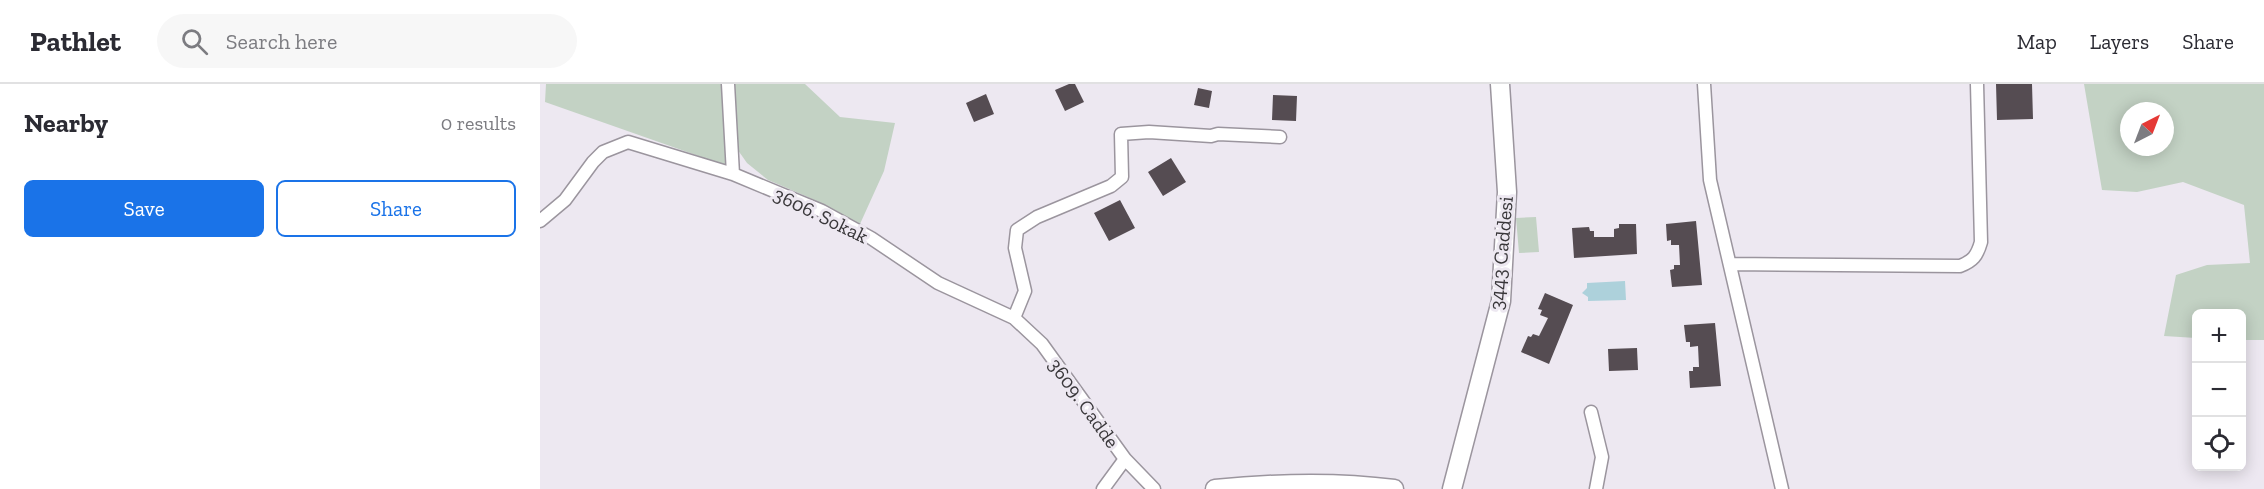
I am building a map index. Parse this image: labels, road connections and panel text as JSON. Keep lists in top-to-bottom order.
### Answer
{
  "streets": {
    "street": ["3606. Sokak", "3443 Caddesi", "3609. Cadde"]
  },
  "crossings": [
    ["3606. Sokak", "3609. Cadde"]
  ],
  "north": "top right",
  "page": {
    "header": "Pathlet",
    "search": "Search here",
    "nav": ["Map", "Layers", "Share"],
    "heading": ["Nearby", "0 results"],
    "buttons": ["Save", "Share"],
    "map_buttons": ["+", "−"]
  }
}
